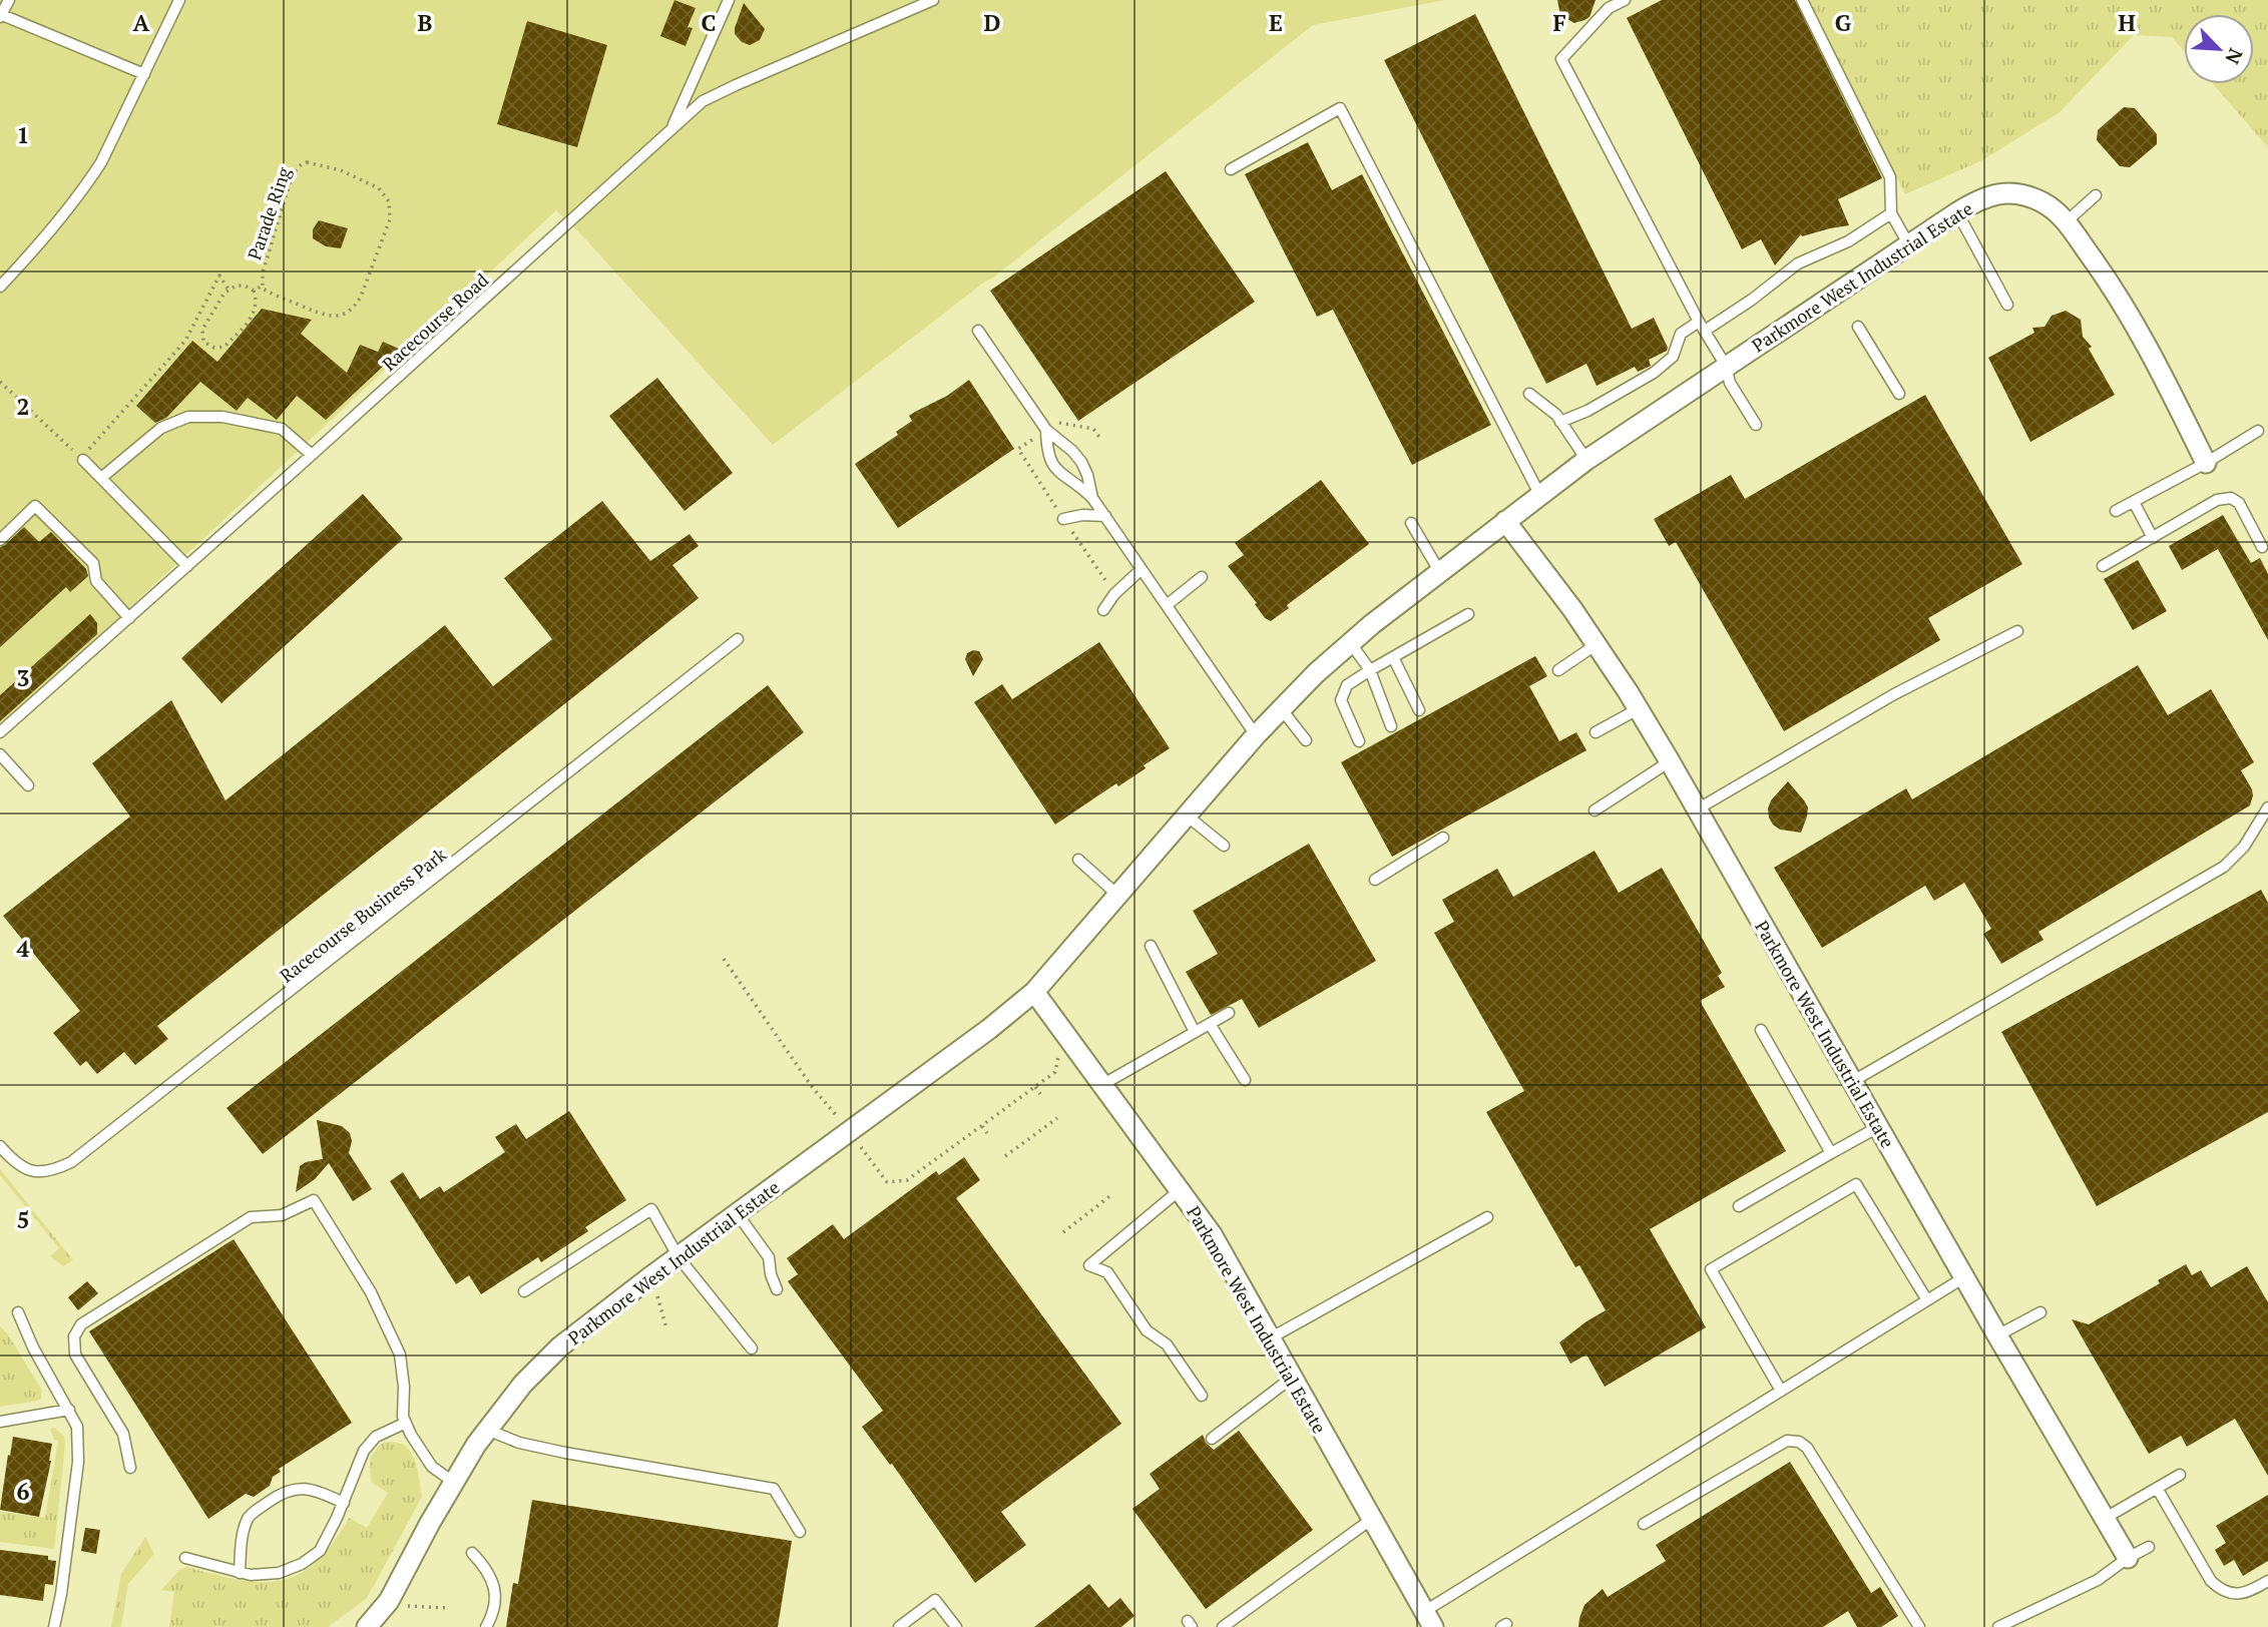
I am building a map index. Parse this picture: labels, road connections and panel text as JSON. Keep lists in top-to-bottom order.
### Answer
{
  "streets": {
    "street": ["Parkmore West Industrial Estate"],
    "lane": ["Racecourse Road", "Racecourse Business Park"],
    "path": ["Parade Ring"]
  },
  "north": "bottom right",
  "grid": {
    "columns": [
      "A",
      "B",
      "C",
      "D",
      "E",
      "F",
      "G",
      "H"
    ],
    "rows": [
      "1",
      "2",
      "3",
      "4",
      "5",
      "6"
    ]
  }
}
